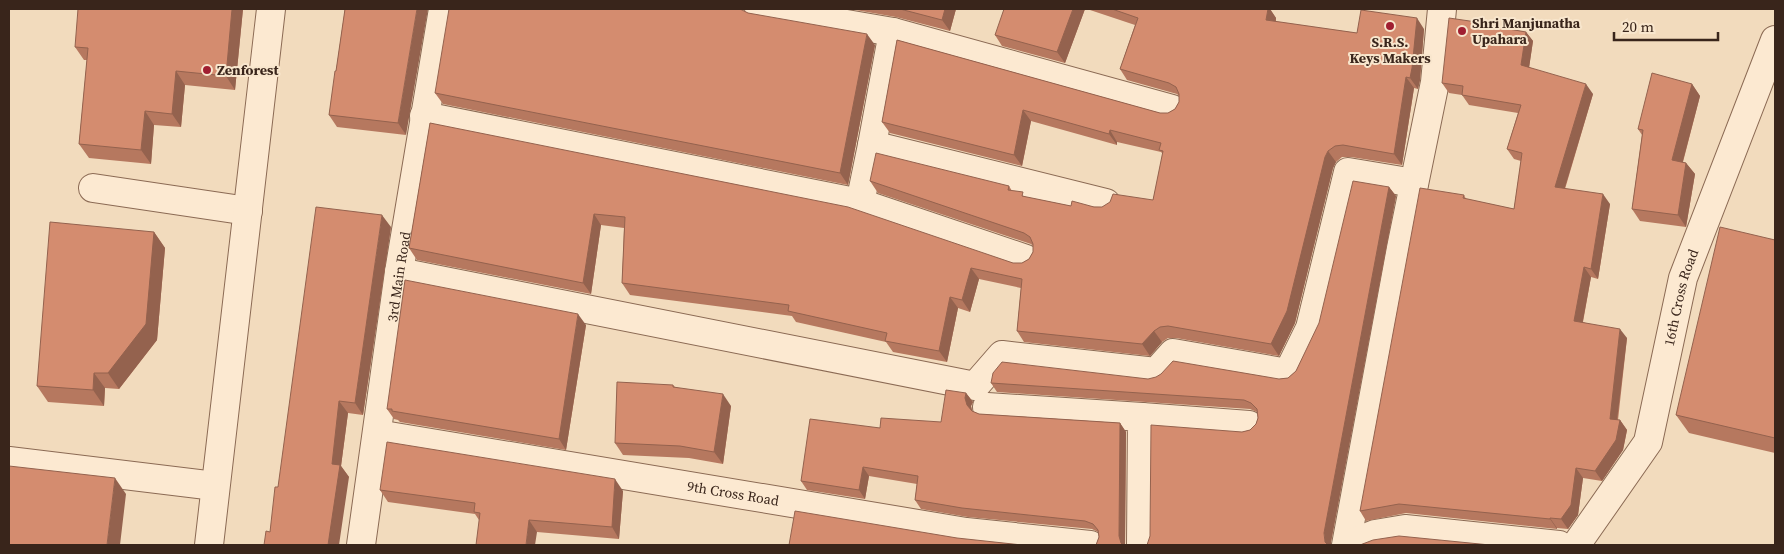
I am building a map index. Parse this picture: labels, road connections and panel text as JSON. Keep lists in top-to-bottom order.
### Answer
{
  "streets": {
    "street": ["3rd Main Road", "16th Cross Road", "9th Cross Road"]
  },
  "crossings": [
    ["3rd Main Road", "9th Cross Road"]
  ],
  "places": ["S.R.S. Keys Makers", "Shri Manjunatha Upahara", "Zenforest"],
  "scale_bar": "20 m"
}
